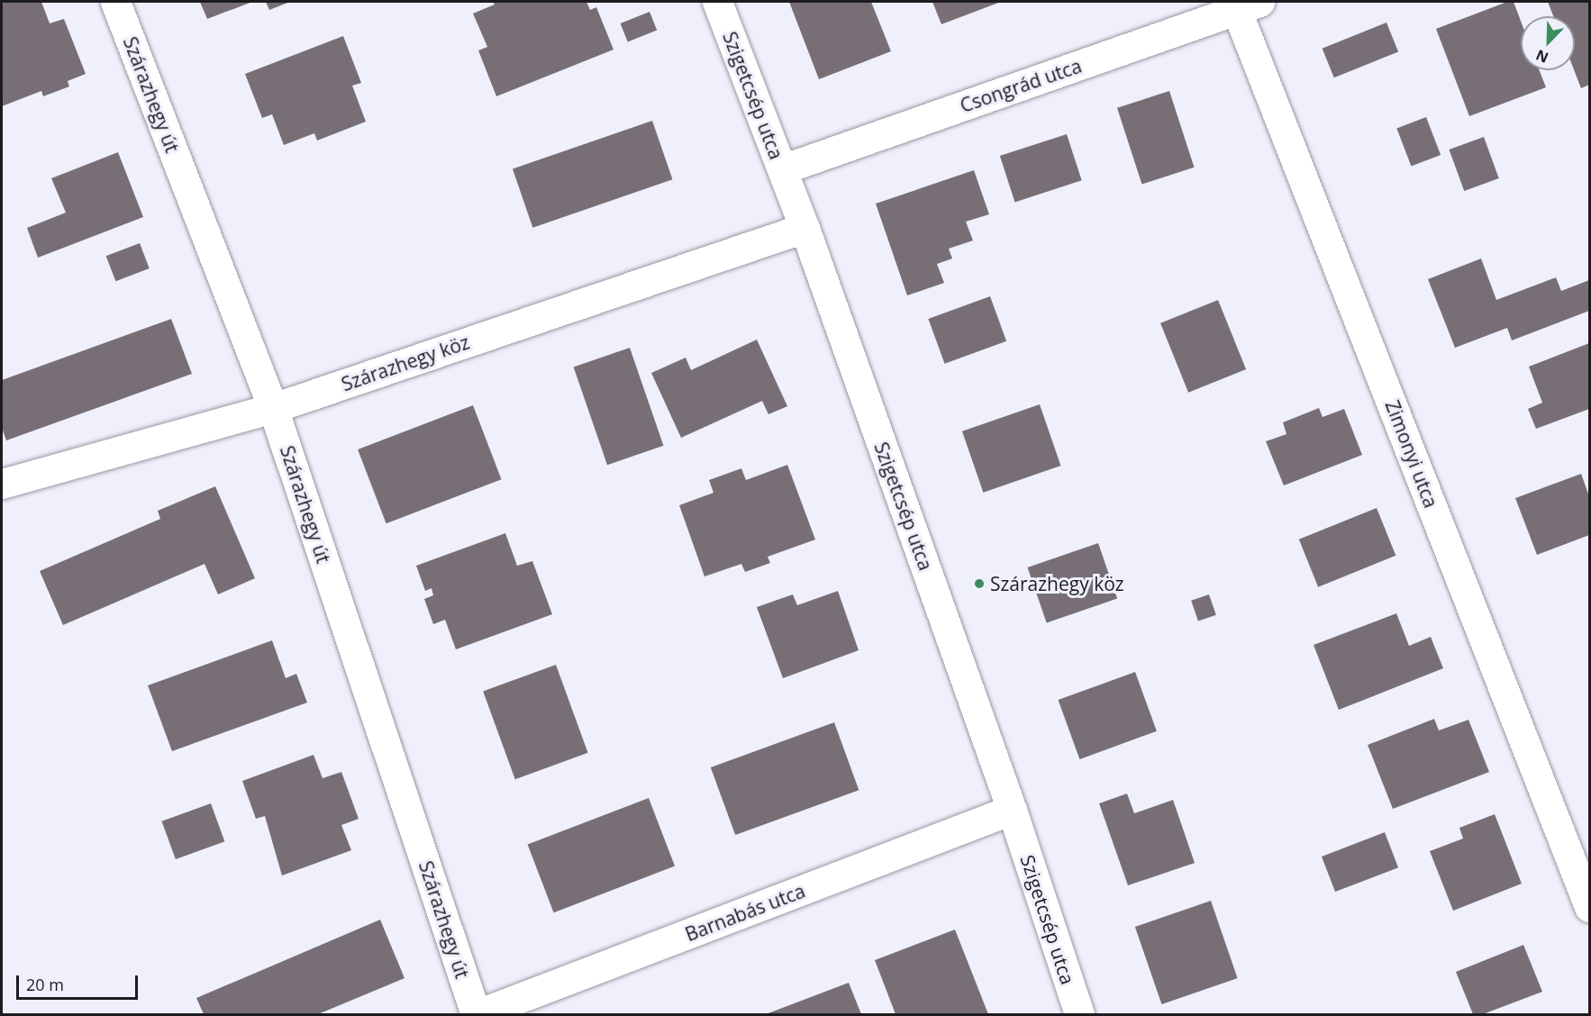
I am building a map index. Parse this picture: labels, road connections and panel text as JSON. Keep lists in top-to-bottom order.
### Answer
{
  "streets": {
    "street": [
      "Csongrád utca",
      "Szárazhegy út",
      "Szigetcsép utca",
      "Szárazhegy köz",
      "Zimonyi utca",
      "Barnabás utca"
    ]
  },
  "crossings": [
    ["Csongrád utca", "Szigetcsép utca"],
    ["Csongrád utca", "Zimonyi utca"],
    ["Szárazhegy út", "Szárazhegy köz"],
    ["Szárazhegy út", "Barnabás utca"],
    ["Szigetcsép utca", "Szárazhegy köz"],
    ["Szigetcsép utca", "Barnabás utca"]
  ],
  "places": ["Szárazhegy köz"],
  "scale_bar": "20 m",
  "north": "bottom left"
}
